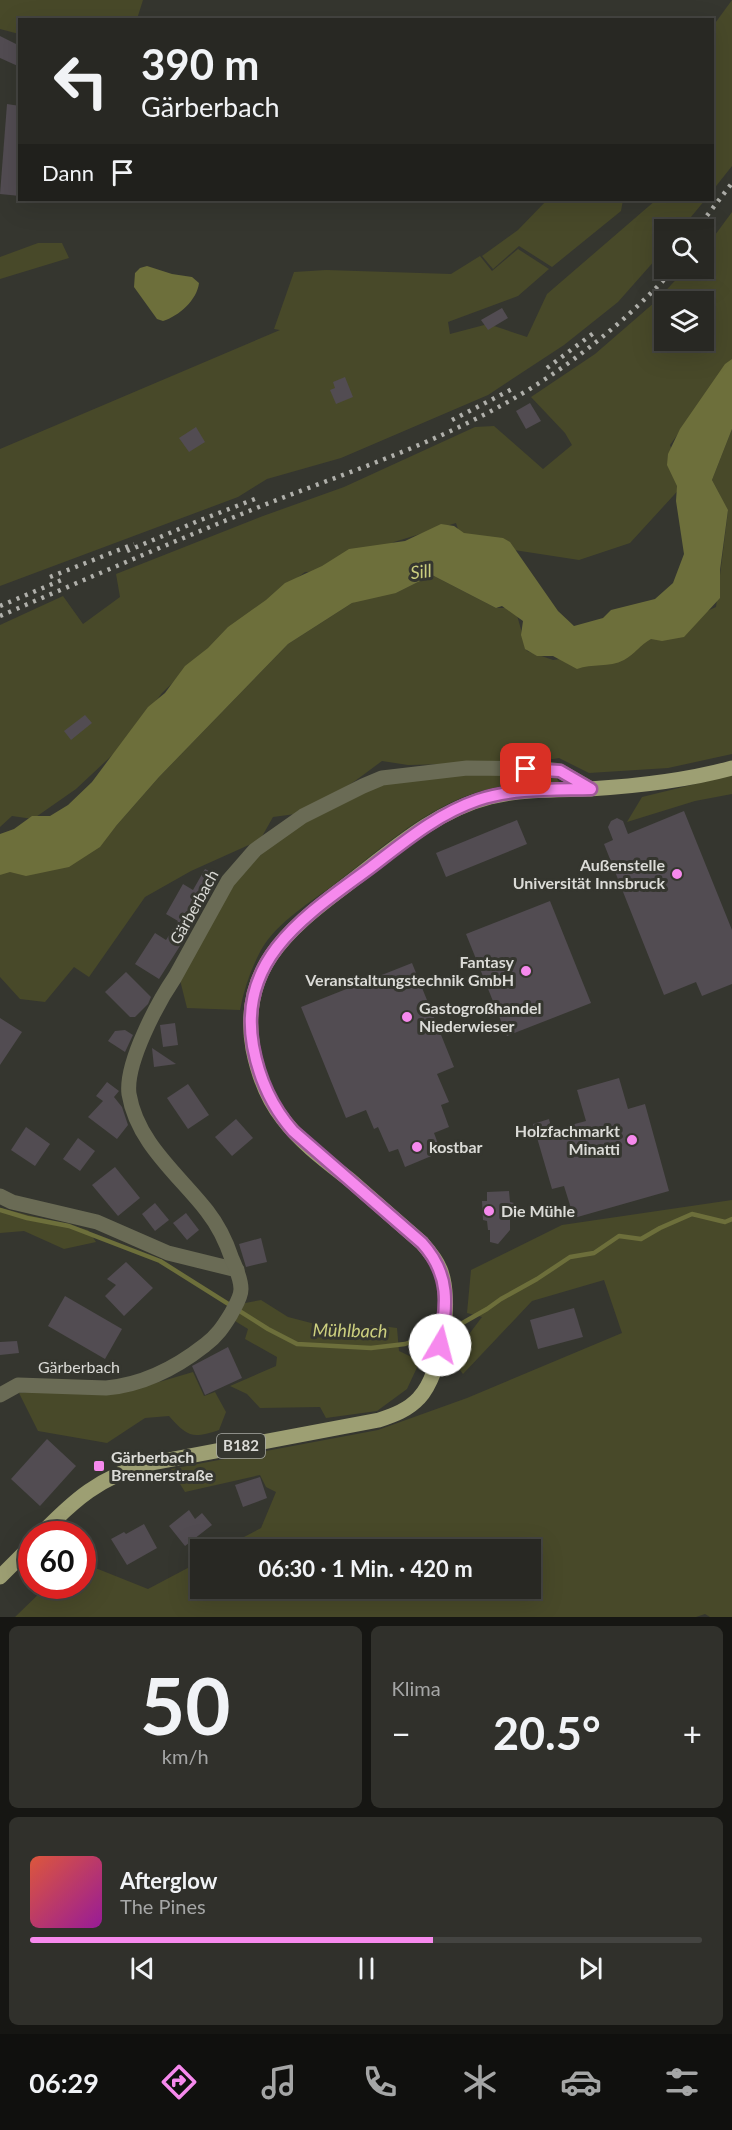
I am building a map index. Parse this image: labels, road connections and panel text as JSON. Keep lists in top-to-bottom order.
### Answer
{
  "streets": {
    "main road": ["B182"],
    "street": ["Gärberbach"]
  },
  "crossings": [
    ["Gärberbach", "B182"]
  ],
  "water": ["Sill", "Mühlbach"],
  "places": {
    "other": [
      "Außenstelle Universität Innsbruck",
      "Fantasy Veranstaltungstechnik GmbH",
      "Gastogroßhandel Niederwieser",
      "Holzfachmarkt Minatti",
      "kostbar",
      "Die Mühle"
    ],
    "transit": ["Gärberbach Brennerstraße"]
  },
  "page": {
    "turn": ["390 m", "Gärberbach"],
    "then": "Dann",
    "limit": "60",
    "trip": "06:30 · 1 Min. · 420 m",
    "tile": [
      ["50", "km/h"],
      "Klima"
    ],
    "heat": ["−", "20.5°", "+"],
    "song": ["Afterglow", "The Pines"],
    "tabs": "06:29"
  }
}
